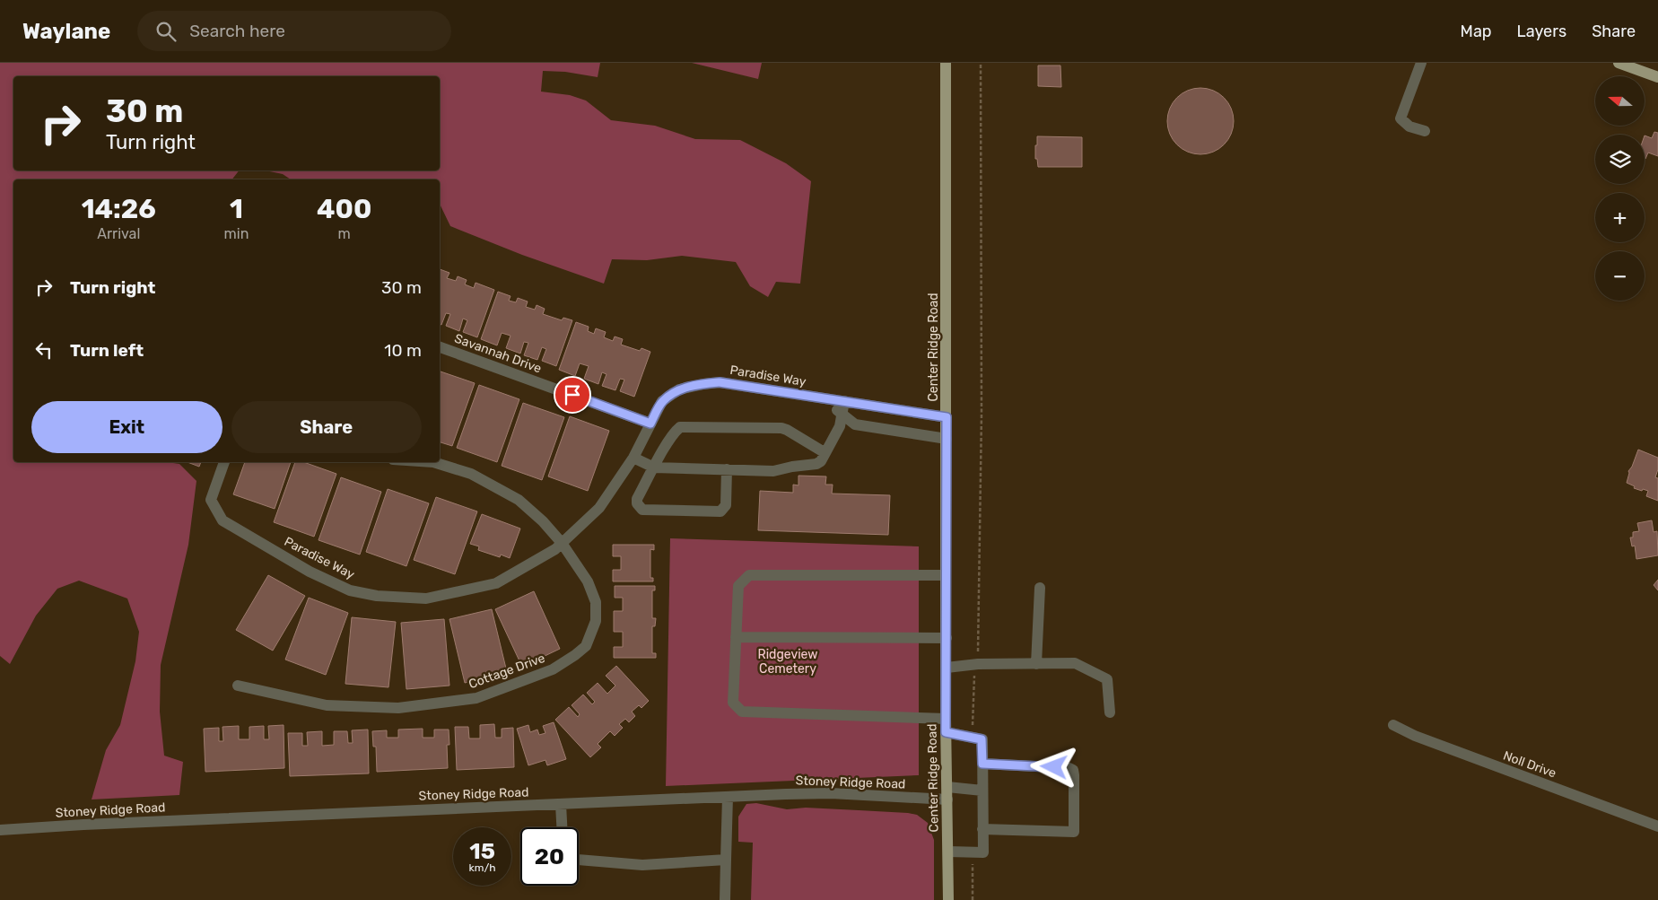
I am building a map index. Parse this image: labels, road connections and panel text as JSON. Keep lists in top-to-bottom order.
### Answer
{
  "streets": {
    "main road": ["Center Ridge Road"],
    "street": [
      "Savannah Drive",
      "Paradise Way",
      "Cottage Drive",
      "Noll Drive",
      "Stoney Ridge Road"
    ]
  },
  "crossings": [
    ["Center Ridge Road", "Paradise Way"],
    ["Center Ridge Road", "Stoney Ridge Road"],
    ["Savannah Drive", "Paradise Way"],
    ["Paradise Way", "Cottage Drive"]
  ],
  "parks": ["Ridgeview Cemetery"],
  "north": "left",
  "page": {
    "header": "Waylane",
    "search": "Search here",
    "nav": ["Map", "Layers", "Share"],
    "map_buttons": ["+", "−"],
    "turn": ["30 m", "Turn right"],
    "eta": [
      "14:26",
      "Arrival",
      "1",
      "min",
      "400",
      "m"
    ],
    "list": [
      {
        "name": "Turn right",
        "value": "30 m"
      },
      {
        "name": "Turn left",
        "value": "10 m"
      }
    ],
    "buttons": ["Exit", "Share"],
    "speed": "15 km/h",
    "limit": "20"
  }
}
